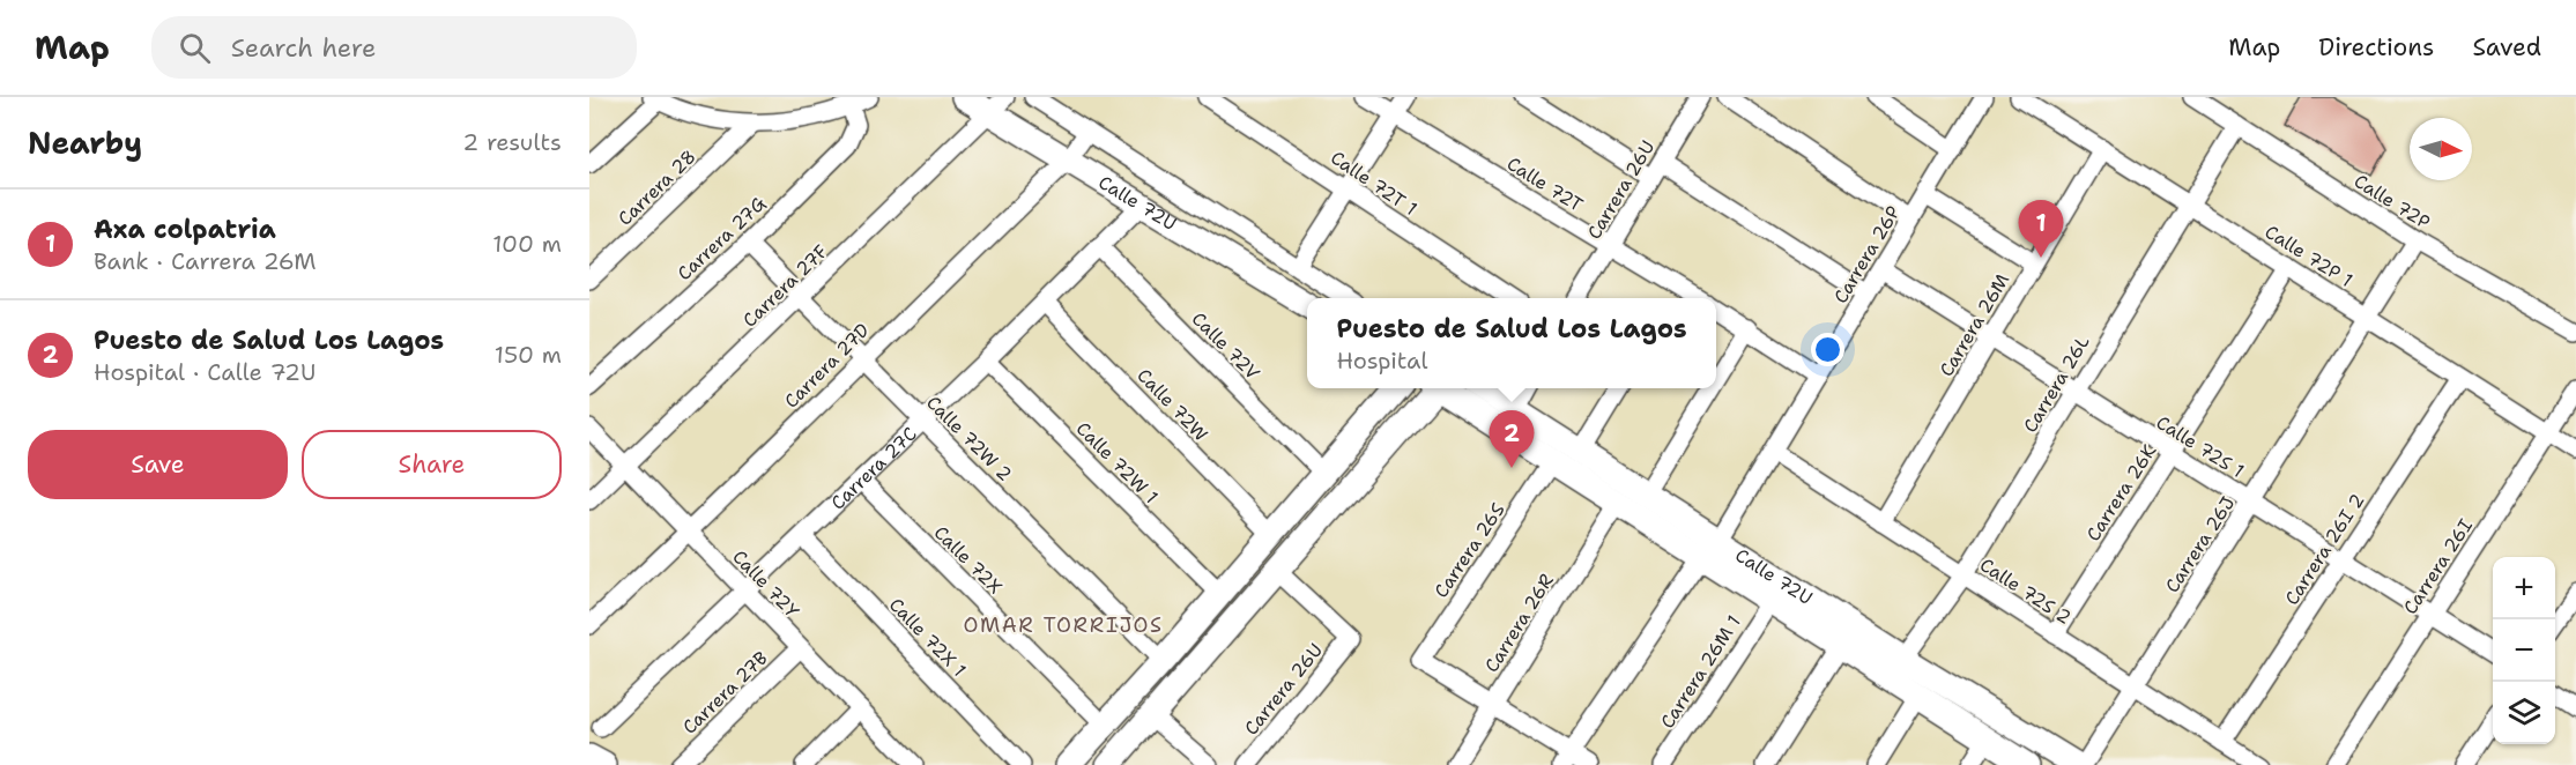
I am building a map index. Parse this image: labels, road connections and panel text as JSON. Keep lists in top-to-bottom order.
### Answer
{
  "streets": {
    "street": [
      "Calle 72T 1",
      "Calle 72T",
      "Carrera 28",
      "Carrera 26U",
      "Calle 72P",
      "Calle 72U",
      "Carrera 27G",
      "Carrera 26P",
      "Calle 72P 1",
      "Carrera 27F",
      "Carrera 26M",
      "Calle 72V",
      "Carrera 27D",
      "Carrera 26L",
      "Calle 72W",
      "Calle 72W 2",
      "Calle 72S 1",
      "Calle 72W 1",
      "Carrera 27C",
      "Carrera 26K",
      "Carrera 26J",
      "Carrera 26I 2",
      "Carrera 26S",
      "Calle 72X",
      "Carrera 26I",
      "Calle 72Y",
      "Calle 72S 2",
      "Carrera 26R",
      "Calle 72X 1",
      "Carrera 26M 1",
      "Carrera 27B"
    ]
  },
  "crossings": [
    ["Calle 72T", "Carrera 26U"],
    ["Calle 72P", "Carrera 26L"],
    ["Calle 72P", "Carrera 26J"],
    ["Calle 72U", "Carrera 26P"],
    ["Calle 72U", "Carrera 27F"],
    ["Calle 72U", "Carrera 27D"],
    ["Calle 72U", "Carrera 26L"],
    ["Calle 72U", "Carrera 27C"],
    ["Calle 72U", "Carrera 26S"],
    ["Calle 72U", "Carrera 26R"],
    ["Calle 72U", "Carrera 26M 1"],
    ["Carrera 27G", "Calle 72W 2"],
    ["Carrera 26P", "Calle 72S 1"],
    ["Carrera 26P", "Calle 72S 2"],
    ["Calle 72P 1", "Carrera 26M"],
    ["Calle 72P 1", "Carrera 26L"],
    ["Calle 72P 1", "Carrera 26K"],
    ["Calle 72P 1", "Carrera 26J"],
    ["Calle 72P 1", "Carrera 26I 2"],
    ["Calle 72P 1", "Carrera 26I"],
    ["Carrera 27F", "Calle 72W 2"],
    ["Carrera 27F", "Calle 72Y"],
    ["Carrera 26M", "Calle 72S 1"],
    ["Carrera 26M", "Calle 72S 2"],
    ["Calle 72V", "Carrera 27C"],
    ["Carrera 27D", "Calle 72W 2"],
    ["Carrera 27D", "Calle 72Y"],
    ["Carrera 26L", "Calle 72S 1"],
    ["Carrera 26L", "Calle 72S 2"],
    ["Calle 72W", "Carrera 27C"],
    ["Calle 72W 2", "Carrera 27C"],
    ["Calle 72S 1", "Carrera 26K"],
    ["Calle 72S 1", "Carrera 26J"],
    ["Calle 72S 1", "Carrera 26I 2"],
    ["Calle 72S 1", "Carrera 26I"],
    ["Calle 72W 1", "Carrera 27C"],
    ["Carrera 27C", "Calle 72X"],
    ["Carrera 27C", "Calle 72Y"],
    ["Carrera 27C", "Calle 72X 1"],
    ["Carrera 26K", "Calle 72S 2"],
    ["Carrera 26J", "Calle 72S 2"],
    ["Carrera 26I 2", "Calle 72S 2"],
    ["Carrera 26S", "Carrera 26R"],
    ["Calle 72Y", "Carrera 27B"]
  ],
  "districts": ["OMAR TORRIJOS"],
  "north": "right",
  "page": {
    "header": "Map",
    "search": "Search here",
    "nav": ["Map", "Directions", "Saved"],
    "heading": ["Nearby", "2 results"],
    "list": [
      {
        "mark": "1",
        "name": "Axa colpatria",
        "note": "Bank · Carrera 26M",
        "value": "100 m"
      },
      {
        "mark": "2",
        "name": "Puesto de Salud Los Lagos",
        "note": "Hospital · Calle 72U",
        "value": "150 m"
      }
    ],
    "pins": ["1", "2"],
    "popup": ["Puesto de Salud Los Lagos", "Hospital"],
    "buttons": ["Save", "Share"],
    "map_buttons": ["+", "−"]
  }
}
